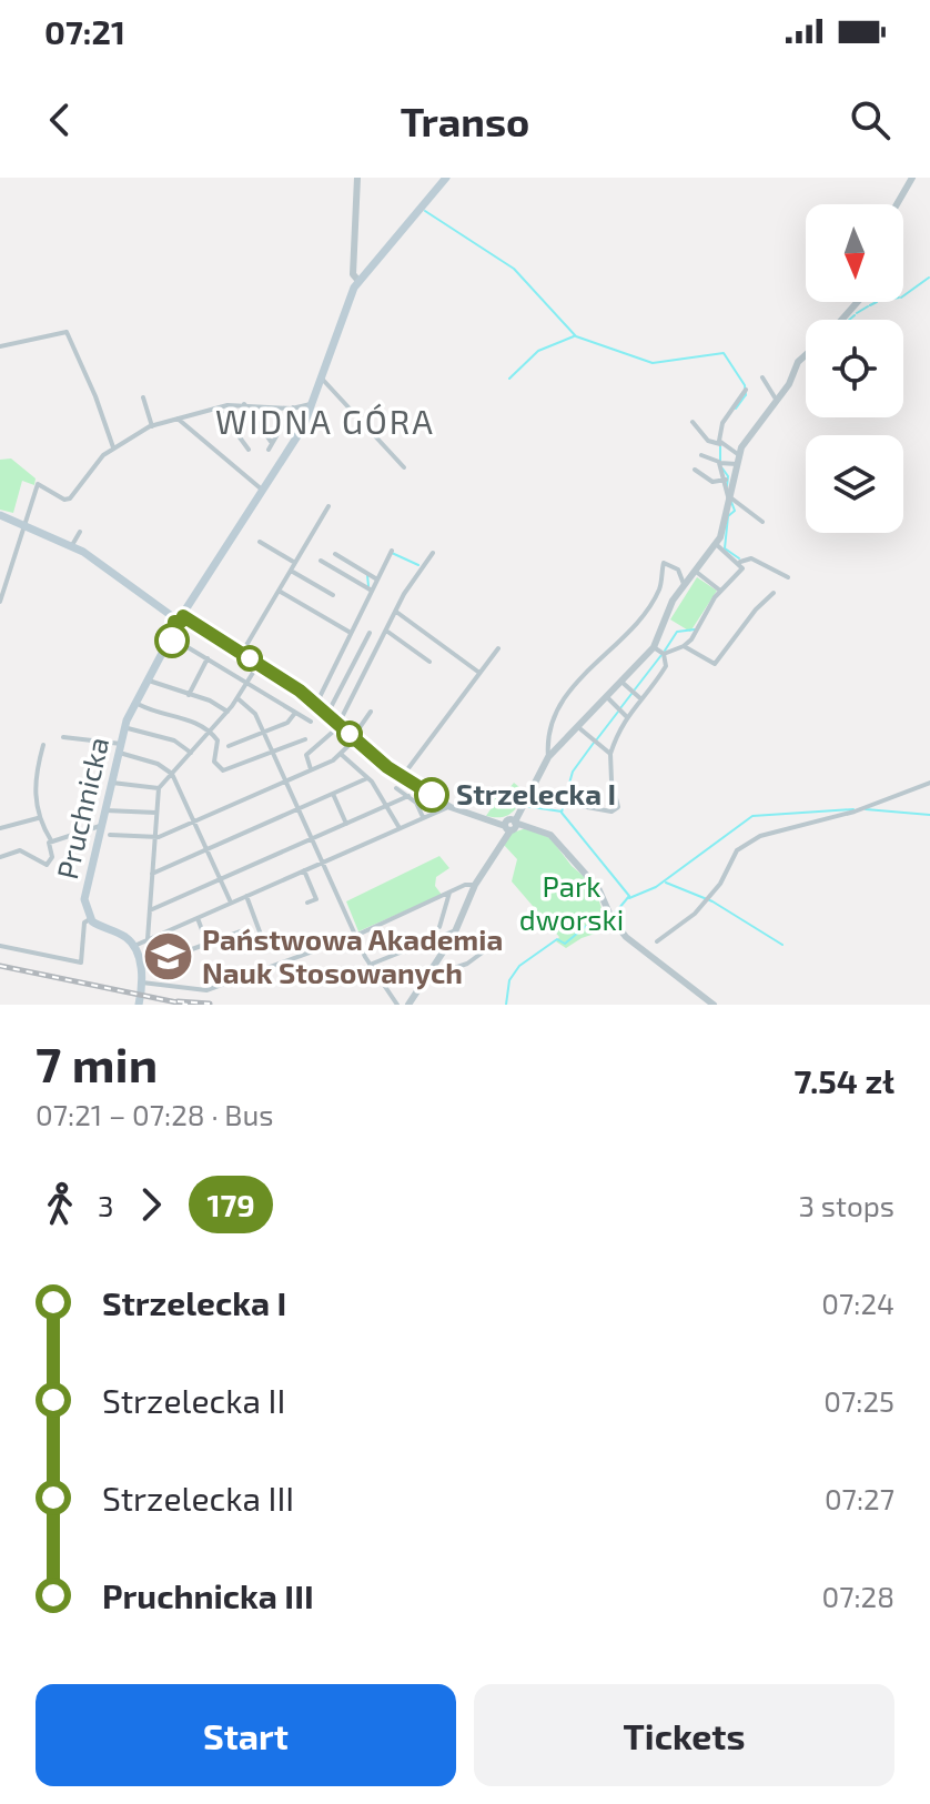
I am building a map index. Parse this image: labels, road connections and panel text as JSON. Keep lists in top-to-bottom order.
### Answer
{
  "streets": {
    "main road": ["Pruchnicka"]
  },
  "districts": ["WIDNA GÓRA"],
  "parks": ["Park dworski"],
  "places": {
    "other": ["Strzelecka I"],
    "school or university": ["Państwowa Akademia Nauk Stosowanych"]
  },
  "lines": ["bus line 179"],
  "north": "bottom",
  "page": {
    "status": "07:21",
    "header": "Transo",
    "heading": ["7 min", "07:21 – 07:28 · Bus", "7.54 zł"],
    "legs": ["3", "179", "3 stops"],
    "list": [
      {
        "name": "Strzelecka I",
        "value": "07:24"
      },
      {
        "name": "Strzelecka II",
        "value": "07:25"
      },
      {
        "name": "Strzelecka III",
        "value": "07:27"
      },
      {
        "name": "Pruchnicka III",
        "value": "07:28"
      }
    ],
    "buttons": ["Start", "Tickets"]
  }
}
